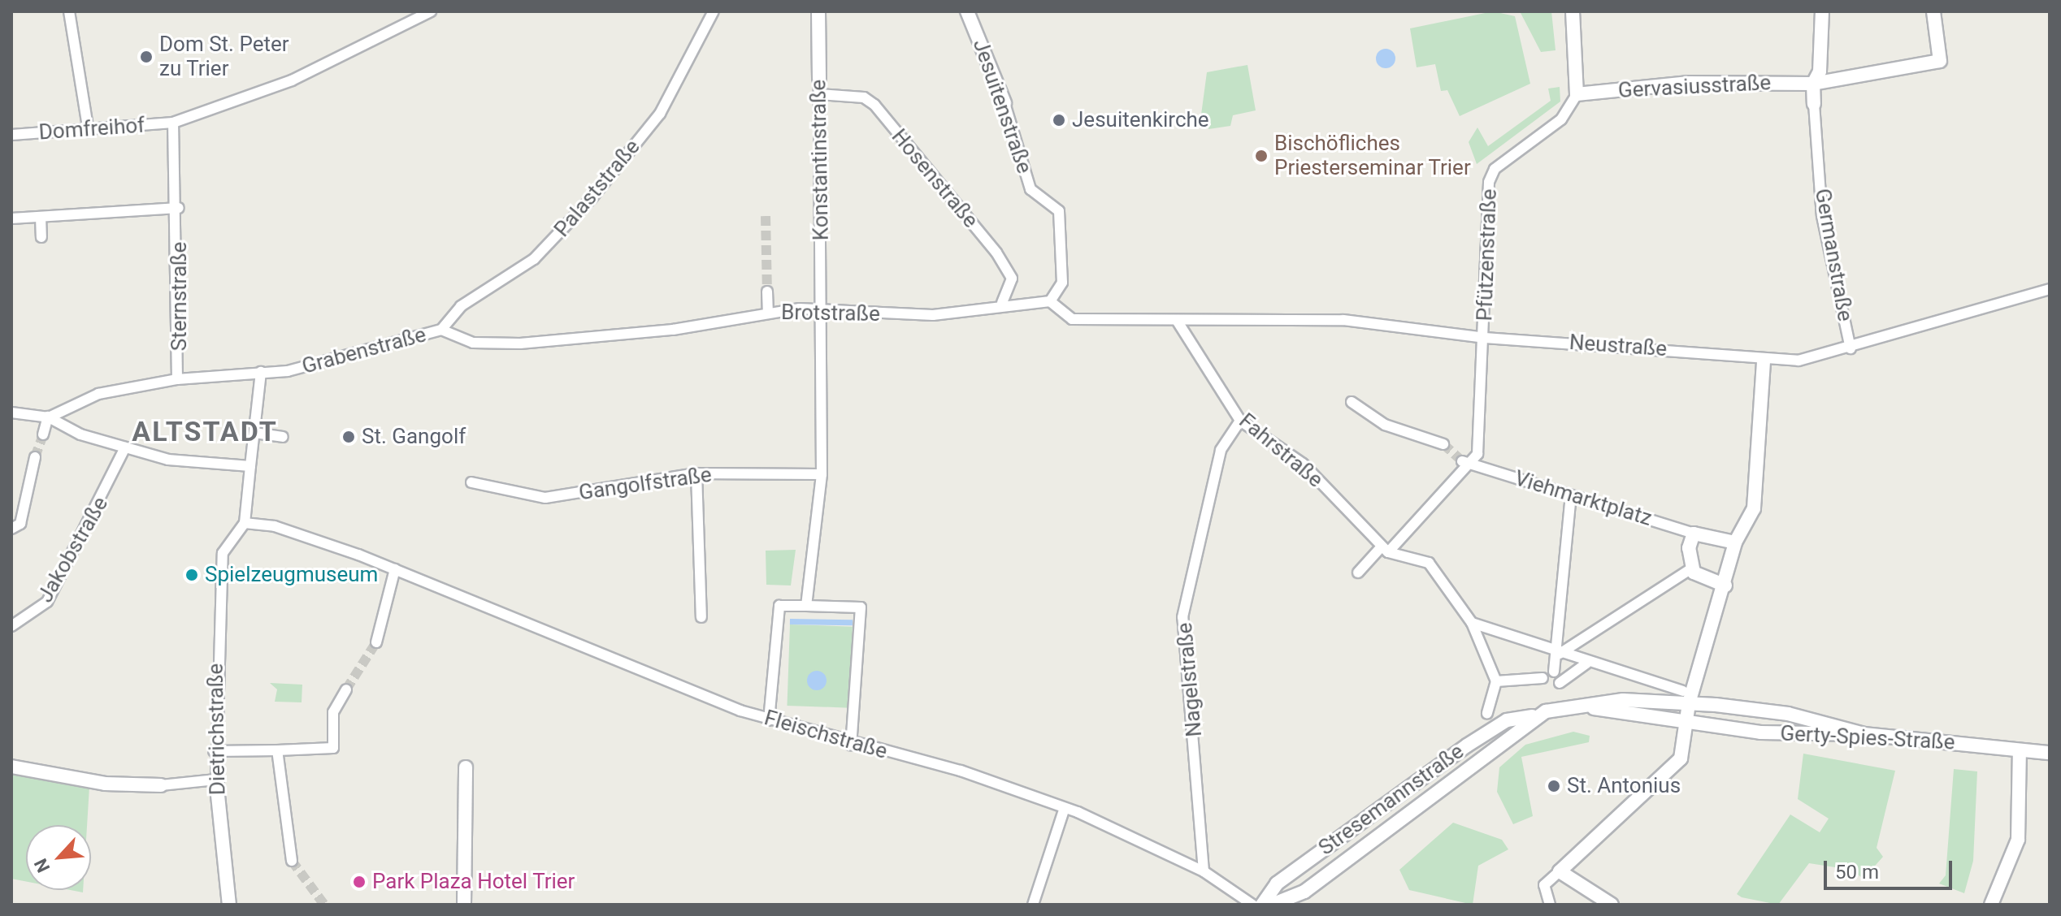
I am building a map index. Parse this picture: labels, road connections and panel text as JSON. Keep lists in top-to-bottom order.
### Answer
{
  "streets": {
    "street": [
      "Gervasiusstraße",
      "Jesuitenstraße",
      "Domfreihof",
      "Konstantinstraße",
      "Hosenstraße",
      "Palaststraße",
      "Pfützenstraße",
      "Germanstraße",
      "Sternstraße",
      "Brotstraße",
      "Neustraße",
      "Grabenstraße",
      "Fahrstraße",
      "Gangolfstraße",
      "Viehmarktplatz",
      "Jakobstraße",
      "Nagelstraße",
      "Dietrichstraße",
      "Fleischstraße",
      "Gerty-Spies-Straße",
      "Stresemannstraße"
    ]
  },
  "crossings": [
    ["Gervasiusstraße", "Pfützenstraße"],
    ["Gervasiusstraße", "Germanstraße"],
    ["Jesuitenstraße", "Brotstraße"],
    ["Domfreihof", "Sternstraße"],
    ["Konstantinstraße", "Hosenstraße"],
    ["Konstantinstraße", "Brotstraße"],
    ["Konstantinstraße", "Gangolfstraße"],
    ["Hosenstraße", "Brotstraße"],
    ["Palaststraße", "Brotstraße"],
    ["Palaststraße", "Grabenstraße"],
    ["Pfützenstraße", "Neustraße"],
    ["Pfützenstraße", "Viehmarktplatz"],
    ["Germanstraße", "Neustraße"],
    ["Sternstraße", "Grabenstraße"],
    ["Brotstraße", "Grabenstraße"],
    ["Neustraße", "Fahrstraße"],
    ["Fahrstraße", "Nagelstraße"],
    ["Nagelstraße", "Fleischstraße"],
    ["Dietrichstraße", "Fleischstraße"],
    ["Gerty-Spies-Straße", "Stresemannstraße"]
  ],
  "districts": ["ALTSTADT"],
  "places": [
    "Dom St. Peter zu Trier",
    "Jesuitenkirche",
    "Bischöfliches Priesterseminar Trier",
    "St. Gangolf",
    "Spielzeugmuseum",
    "St. Antonius",
    "Park Plaza Hotel Trier"
  ],
  "scale_bar": "50 m",
  "north": "bottom left"
}
